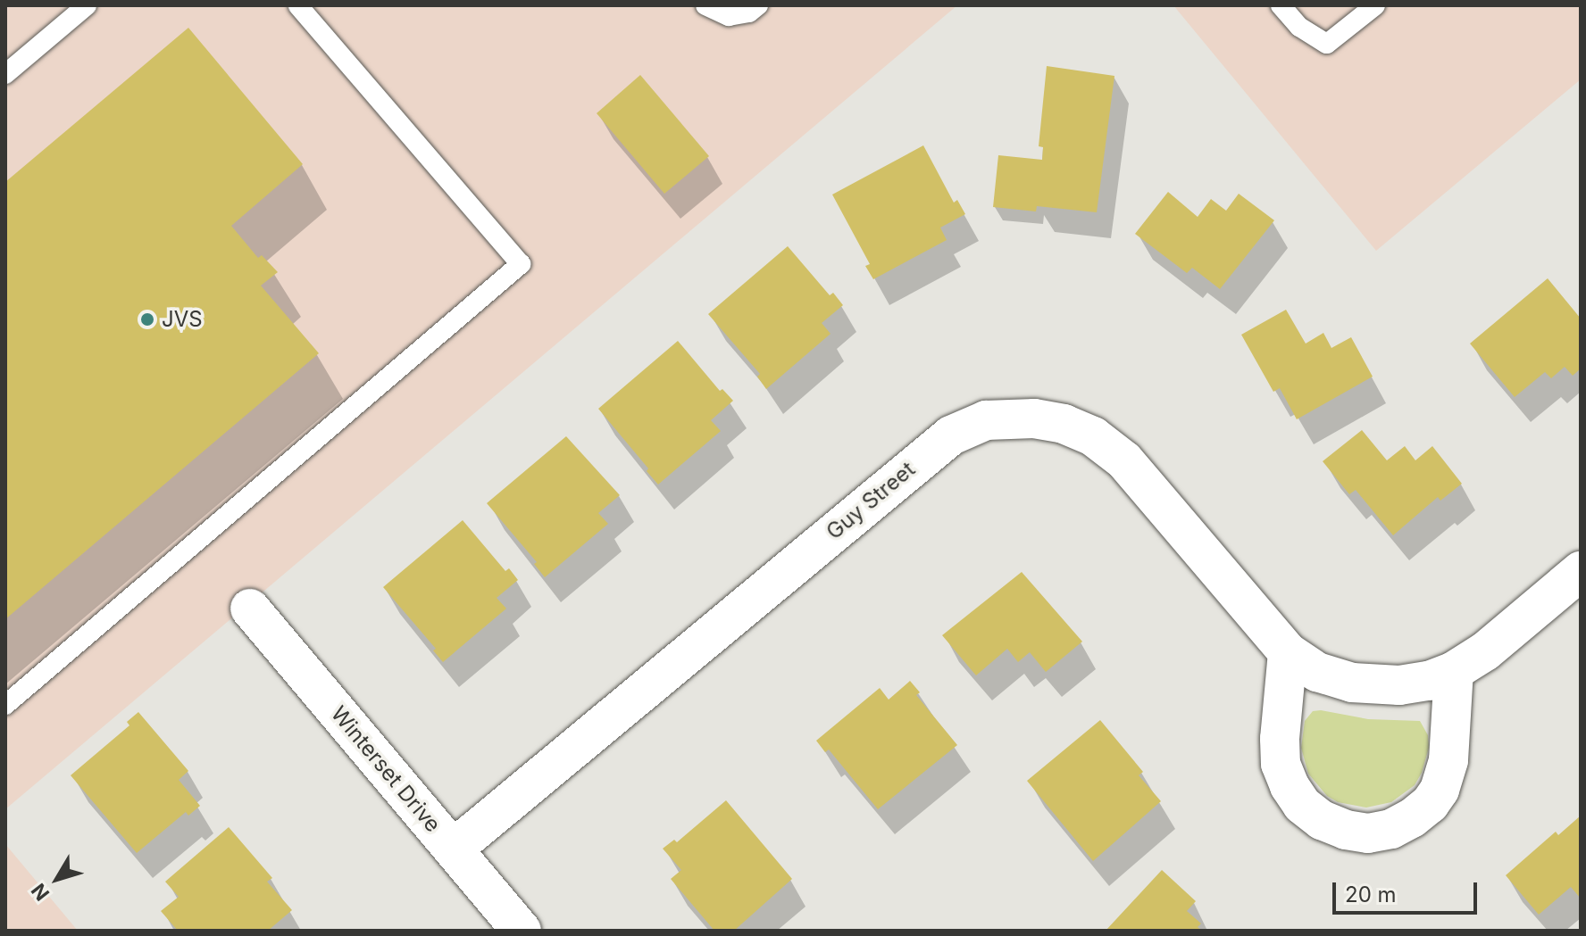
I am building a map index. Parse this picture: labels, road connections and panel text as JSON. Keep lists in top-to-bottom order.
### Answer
{
  "streets": {
    "street": ["Guy Street", "Winterset Drive"]
  },
  "crossings": [
    ["Guy Street", "Winterset Drive"]
  ],
  "places": ["JVS"],
  "scale_bar": "20 m",
  "north": "bottom left"
}
